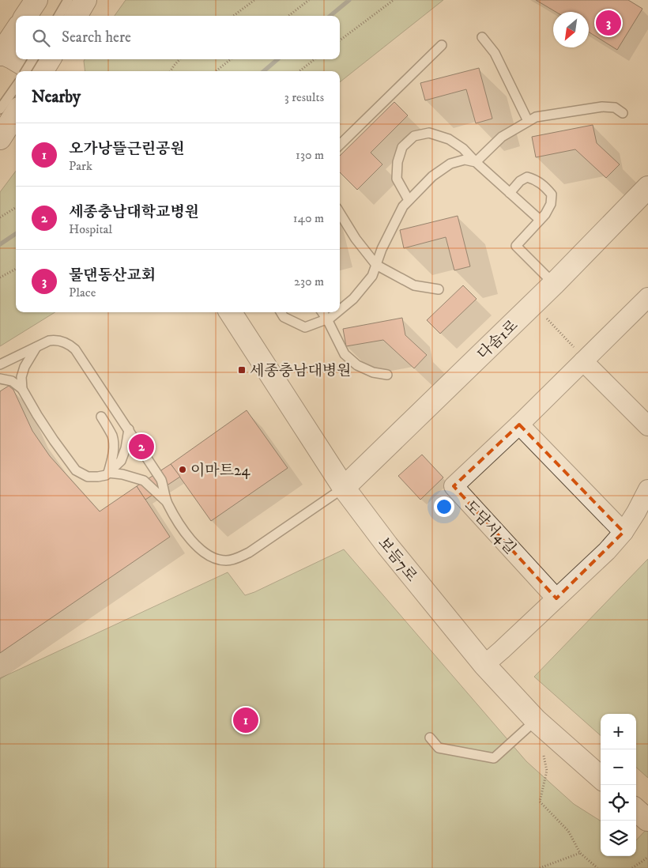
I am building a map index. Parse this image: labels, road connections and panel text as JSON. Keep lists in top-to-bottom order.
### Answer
{
  "streets": {
    "street": ["다솜1로", "도담서4길", "보듬7로"]
  },
  "crossings": [
    ["다솜1로", "보듬7로"]
  ],
  "places": {
    "transit": ["세종충남대병원"],
    "other": ["이마트24"]
  },
  "north": "bottom left",
  "page": {
    "pins": ["3", "2", "1"],
    "search": "Search here",
    "heading": ["Nearby", "3 results"],
    "list": [
      {
        "mark": "1",
        "name": "오가낭뜰근린공원",
        "note": "Park",
        "value": "130 m"
      },
      {
        "mark": "2",
        "name": "세종충남대학교병원",
        "note": "Hospital",
        "value": "140 m"
      },
      {
        "mark": "3",
        "name": "물댄동산교회",
        "note": "Place",
        "value": "230 m"
      }
    ],
    "map_buttons": ["+", "−"]
  }
}
